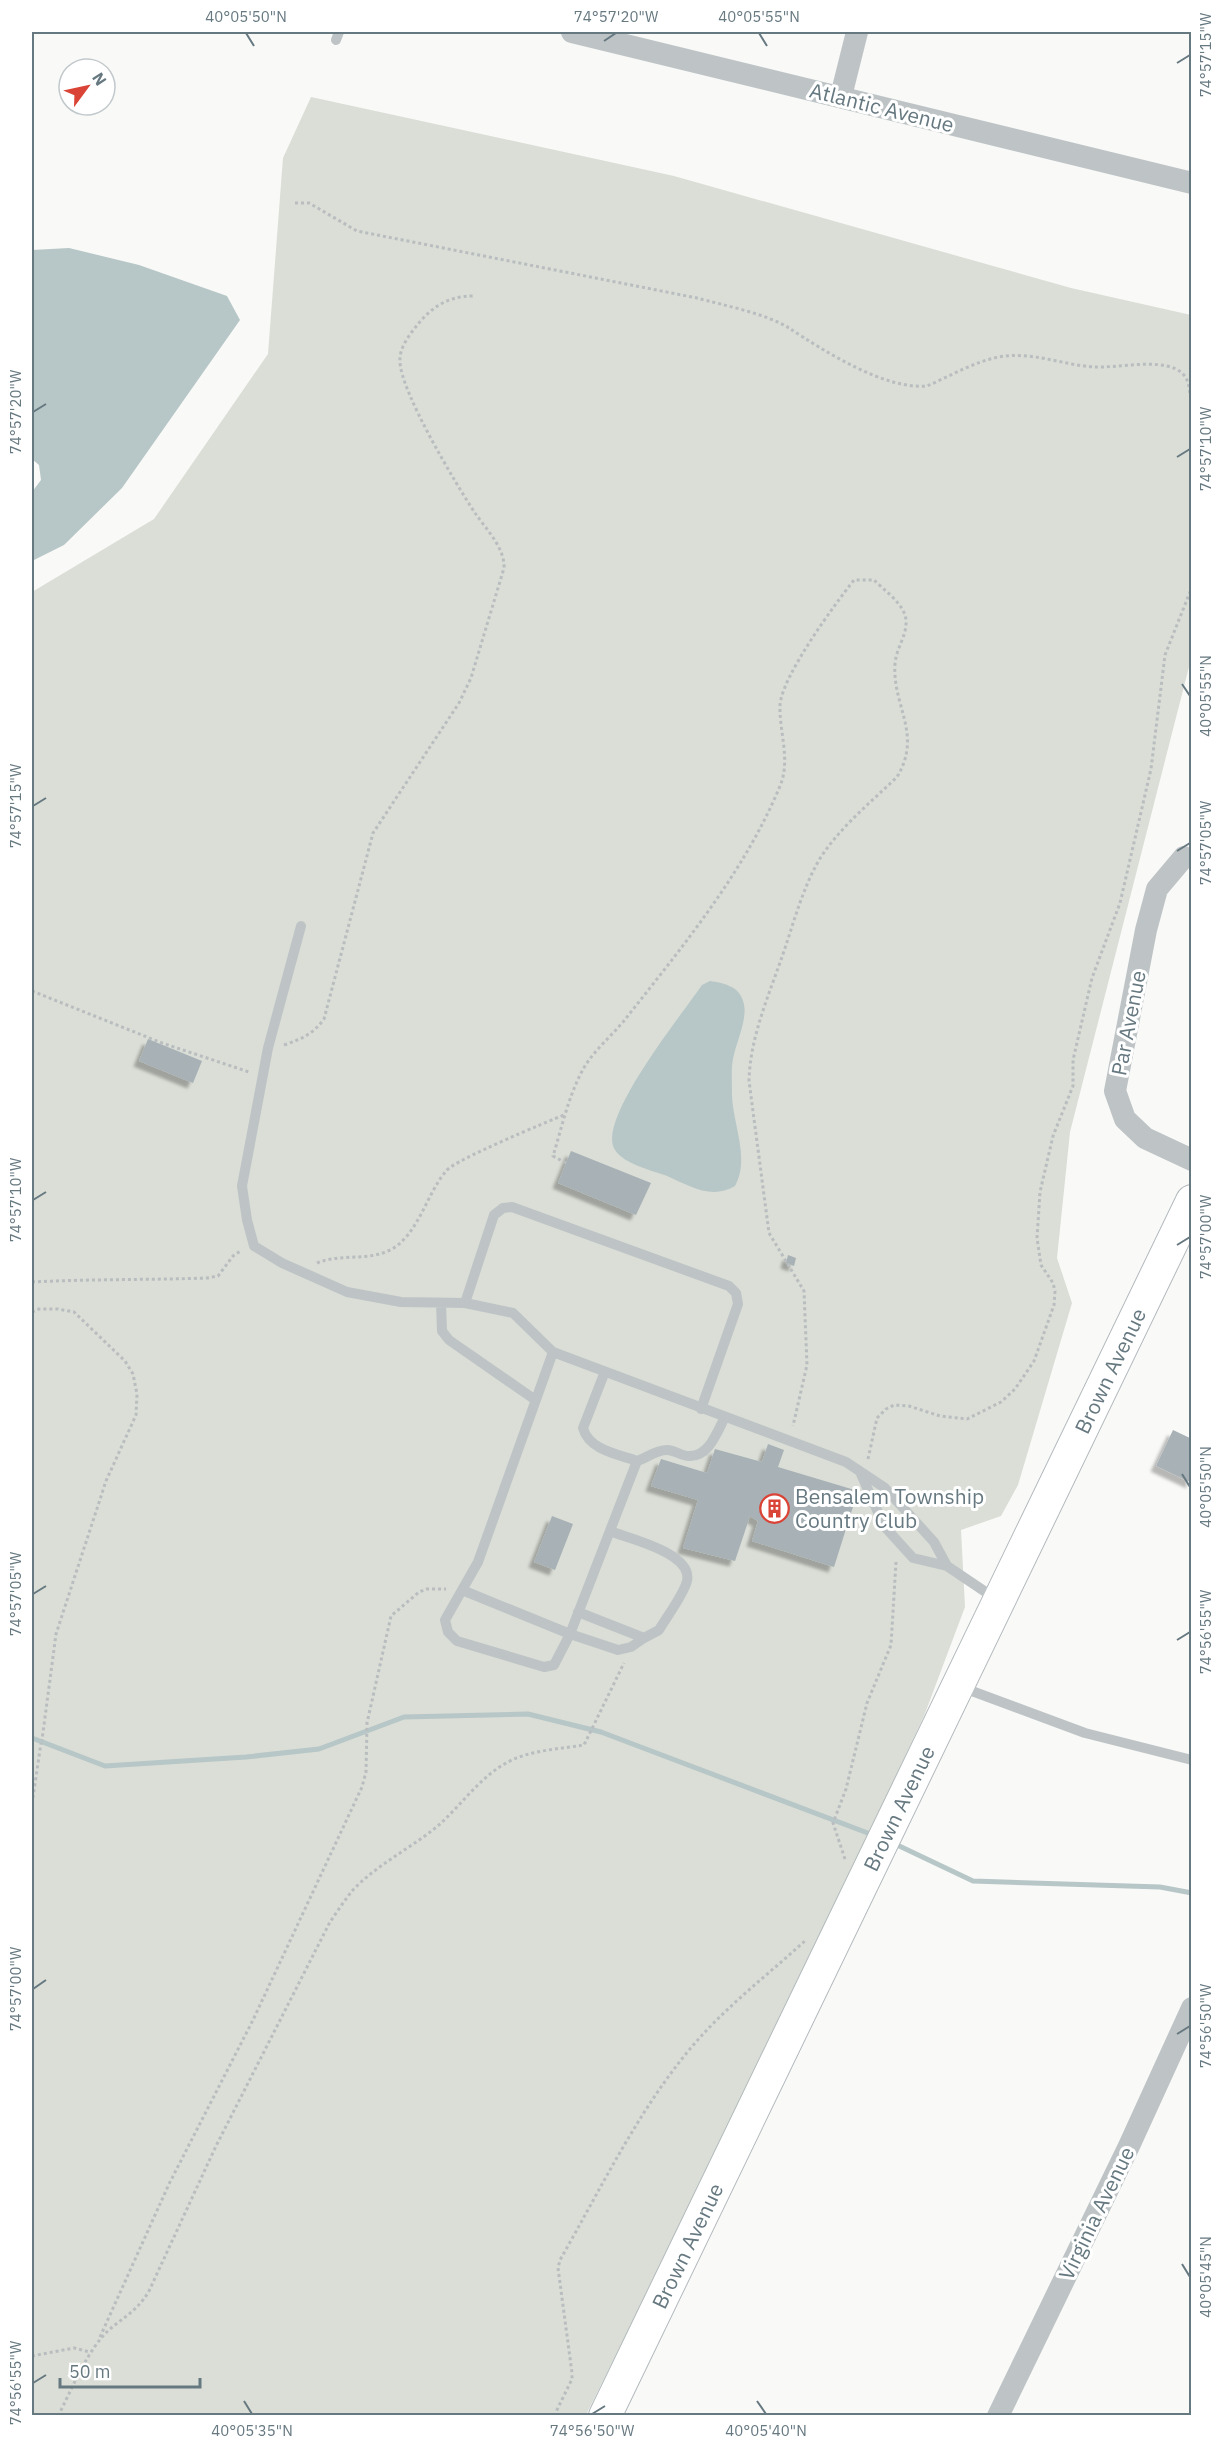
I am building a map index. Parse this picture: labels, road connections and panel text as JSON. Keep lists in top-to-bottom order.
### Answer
{
  "streets": {
    "street": [
      "Atlantic Avenue",
      "Par Avenue",
      "Brown Avenue",
      "Virginia Avenue"
    ]
  },
  "places": {
    "building": ["Bensalem Township Country Club"]
  },
  "scale_bar": "50 m",
  "north": "top right",
  "coordinates": [
    "40°05'50\"N",
    "74°57'20\"W",
    "40°05'55\"N",
    "74°57'15\"W",
    "74°57'10\"W",
    "74°57'05\"W",
    "74°57'00\"W",
    "74°56'55\"W",
    "74°56'50\"W",
    "40°05'45\"N",
    "40°05'35\"N",
    "40°05'40\"N"
  ]
}
